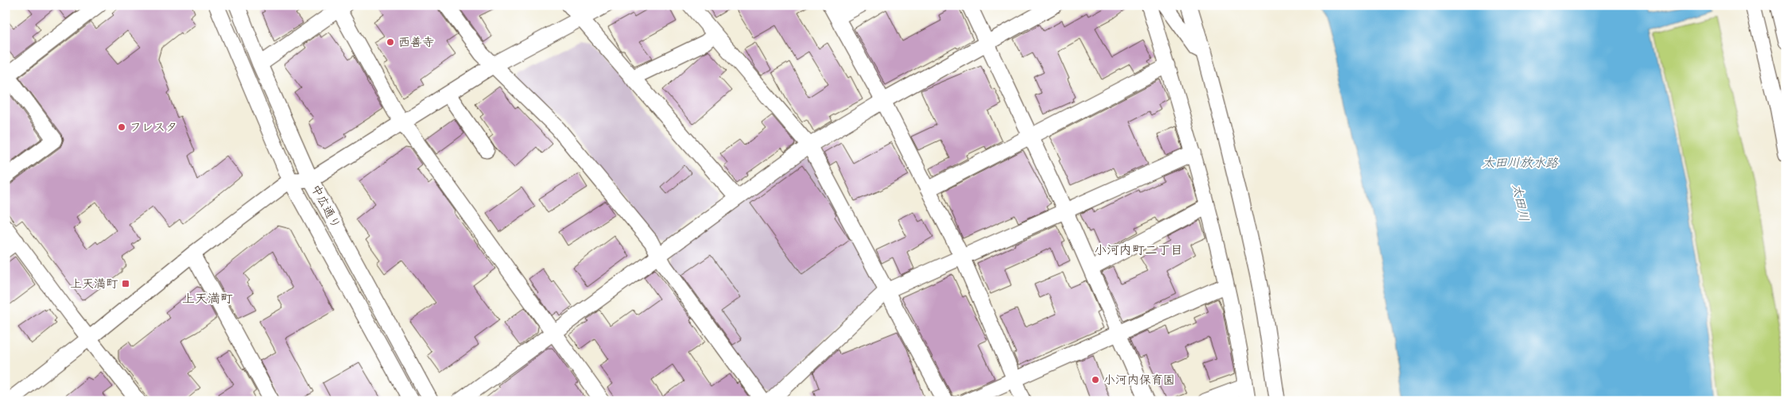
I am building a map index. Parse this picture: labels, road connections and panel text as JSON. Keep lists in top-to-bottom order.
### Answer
{
  "streets": {
    "street": ["中広通り"]
  },
  "districts": ["小河内町二丁目", "上天満町"],
  "water": ["太田川放水路", "太田川"],
  "places": {
    "other": ["西善寺", "フレスタ", "小河内保育園"],
    "transit": ["上天満町"]
  }
}
